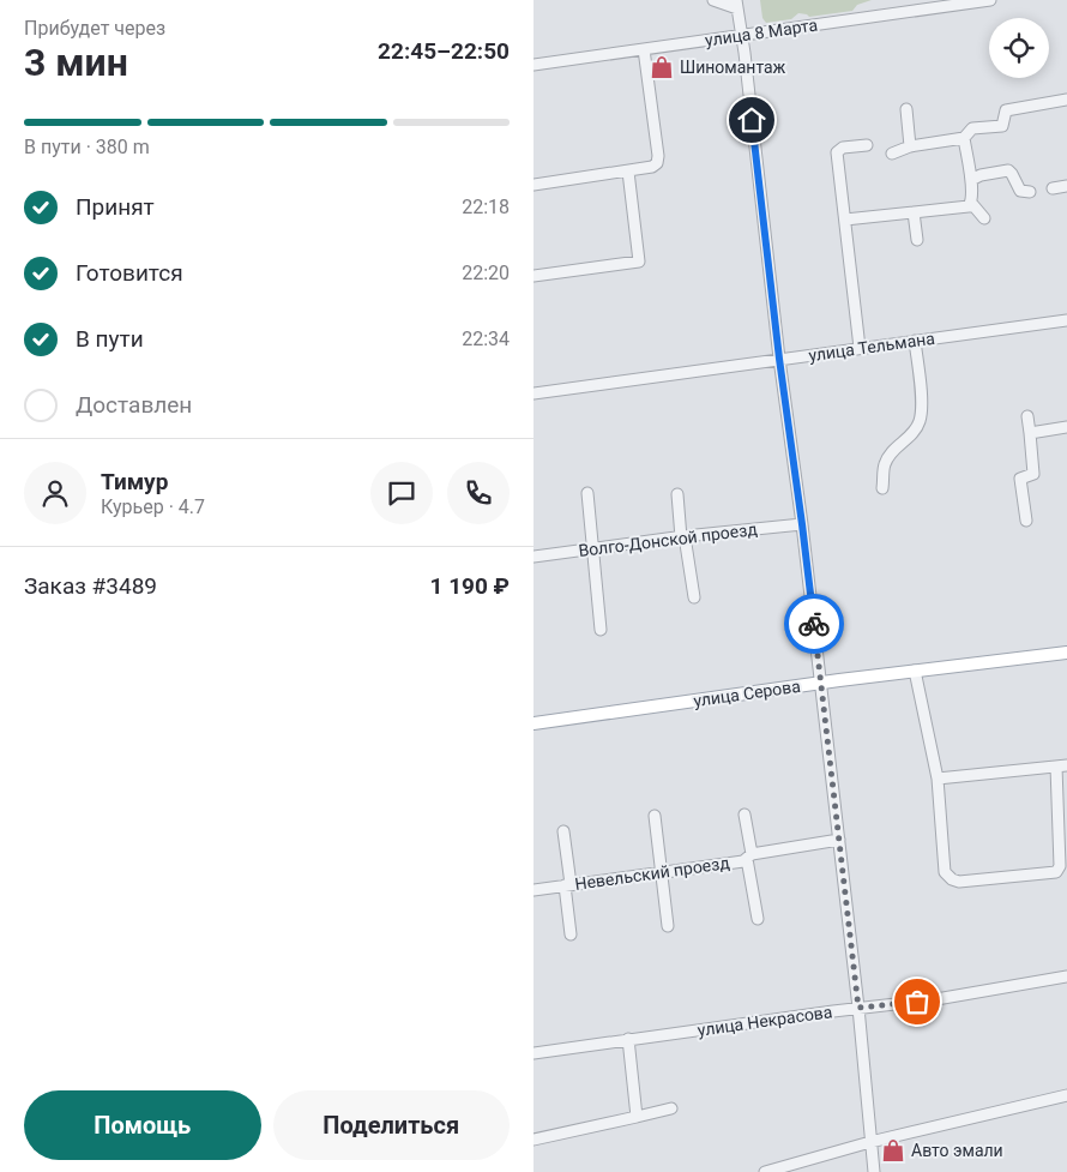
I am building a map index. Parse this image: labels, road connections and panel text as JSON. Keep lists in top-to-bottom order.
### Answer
{
  "streets": {
    "main road": ["улица Серова"],
    "street": [
      "улица 8 Марта",
      "улица Тельмана",
      "Волго-Донской проезд",
      "Невельский проезд",
      "улица Некрасова"
    ]
  },
  "places": {
    "shop": ["Шиномантаж", "Авто эмали"]
  },
  "page": {
    "heading": ["3 мин", "Прибудет через", "22:45–22:50"],
    "panel": [
      "Тимур",
      "Курьер · 4.7",
      "Заказ #3489",
      "1 190 ₽"
    ],
    "bar": "В пути · 380 m",
    "list": [
      ["Принят", "22:18"],
      ["Готовится", "22:20"],
      ["В пути", "22:34"],
      "Доставлен"
    ],
    "buttons": ["Помощь", "Поделиться"]
  }
}
